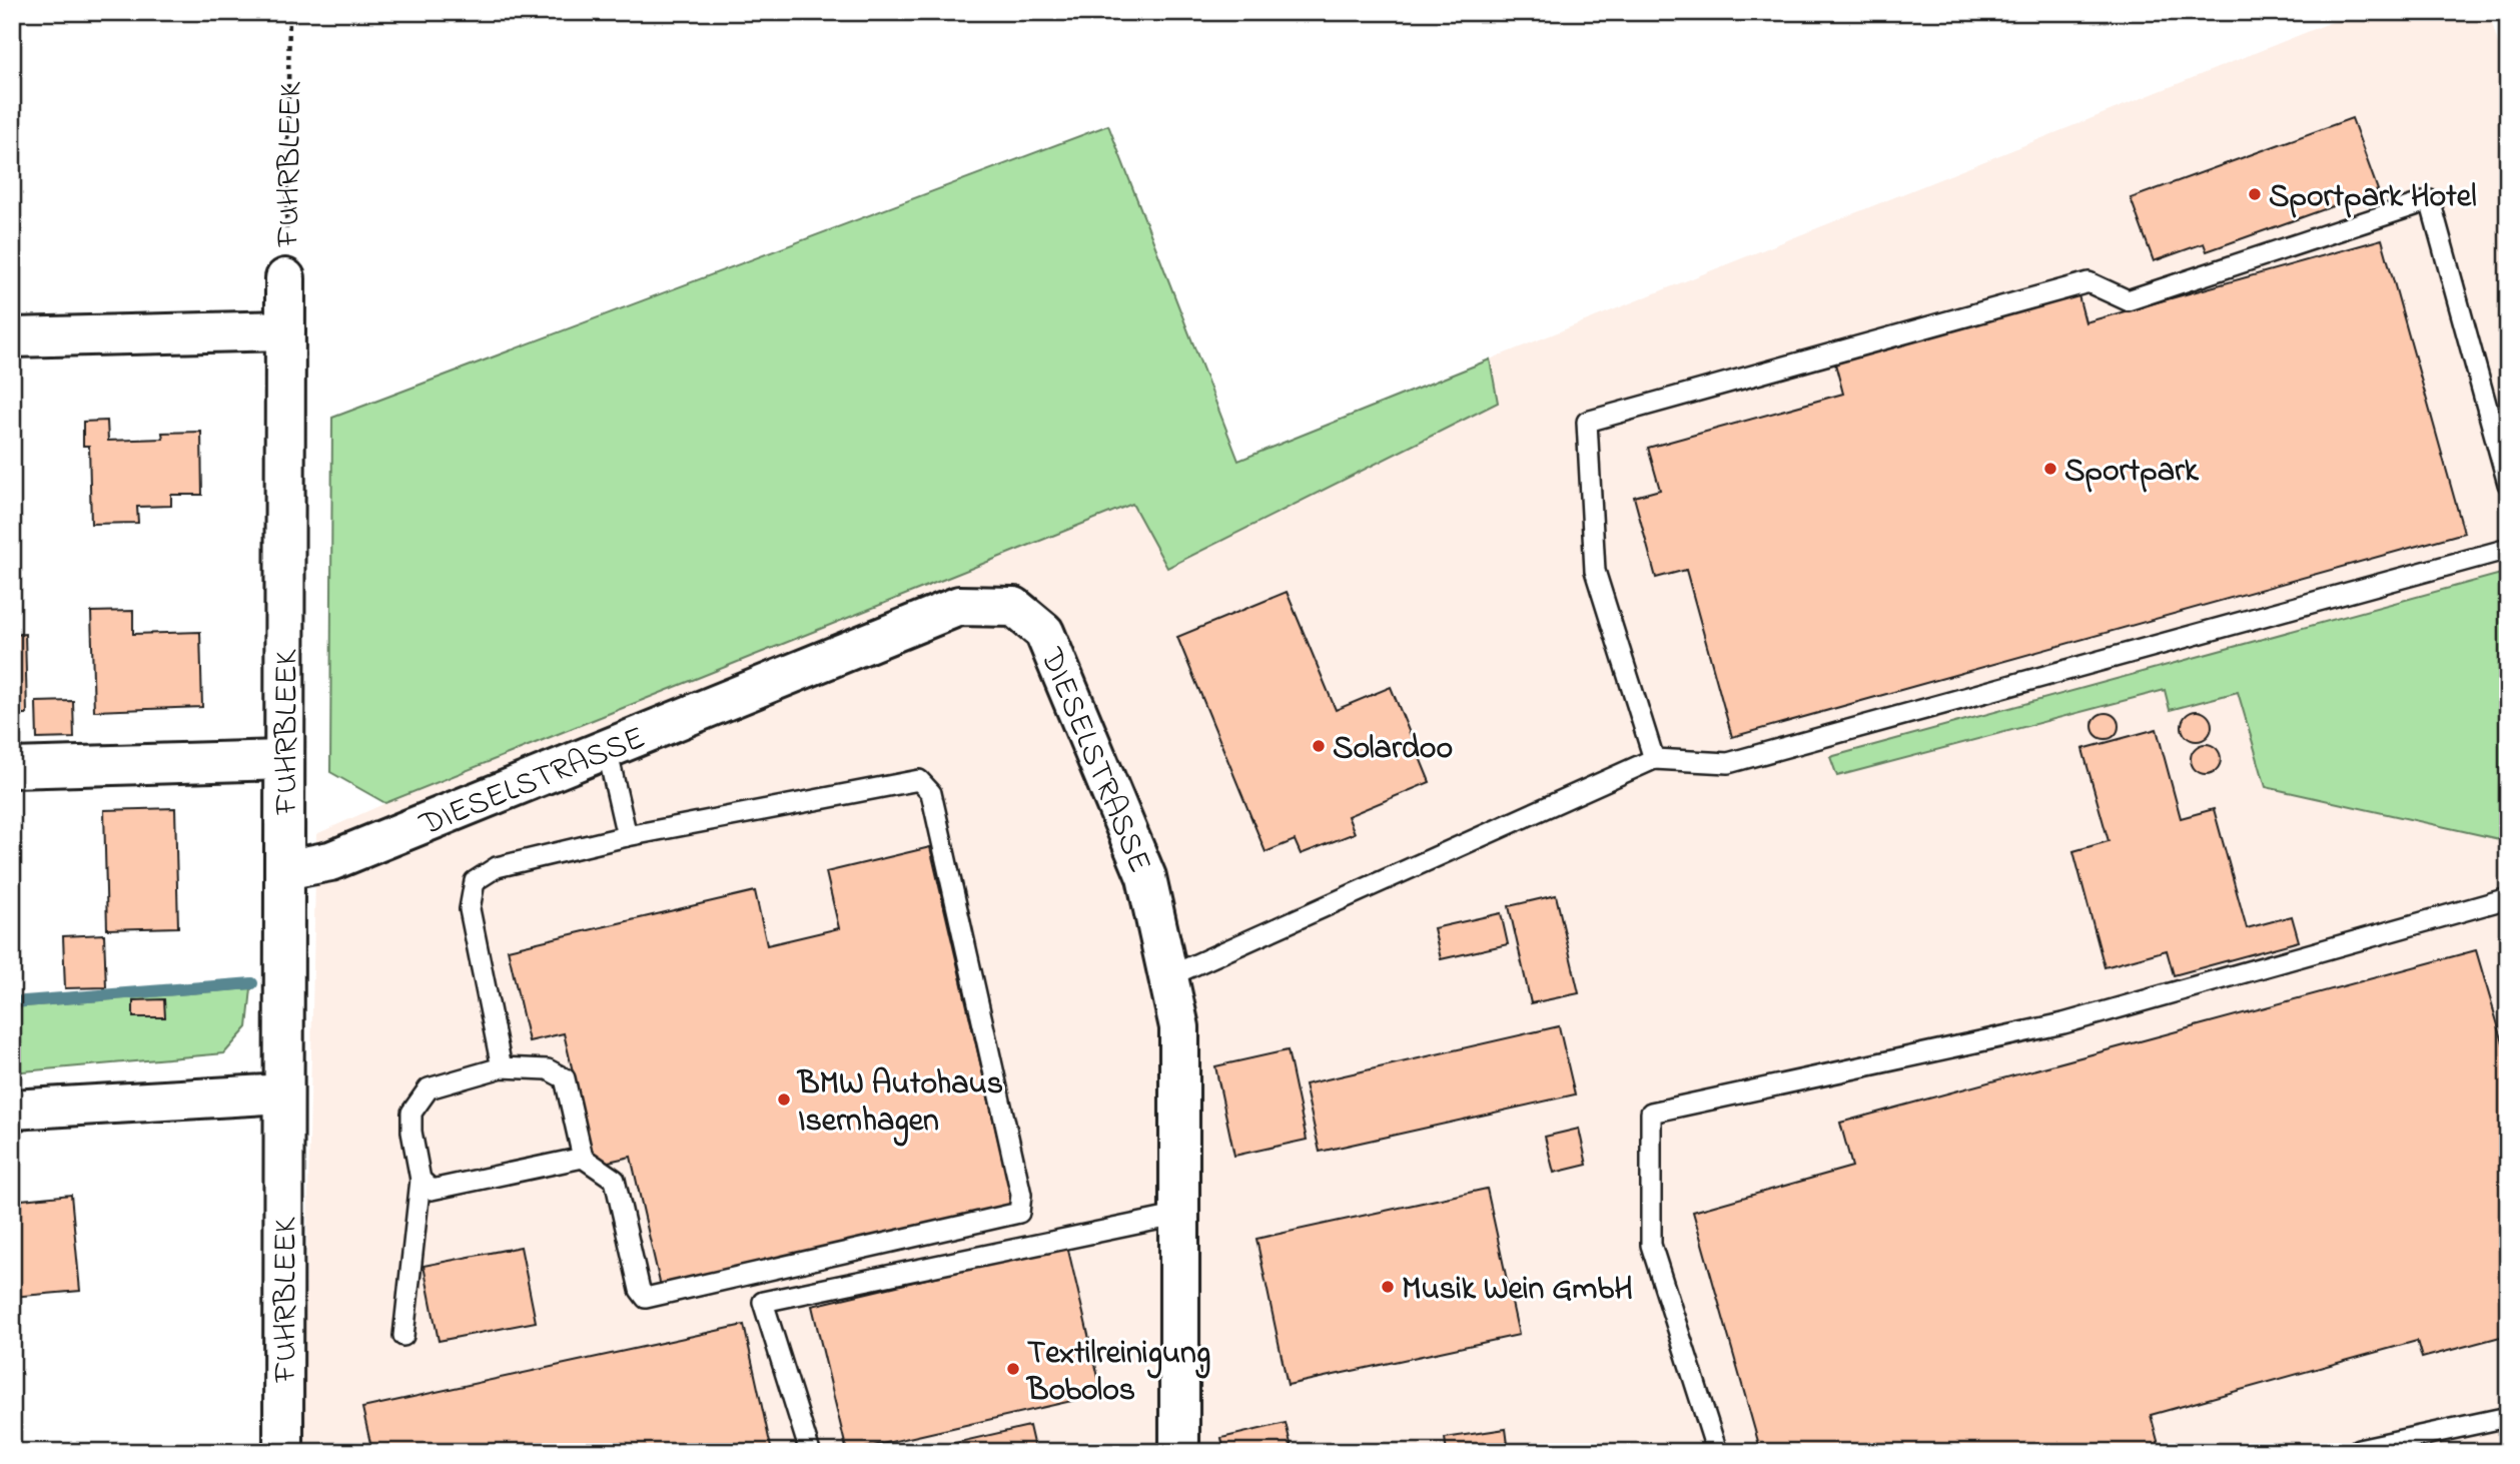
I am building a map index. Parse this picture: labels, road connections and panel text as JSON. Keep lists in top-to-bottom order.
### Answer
{
  "streets": {
    "street": ["FUHRBLEEK", "DIESELSTRASSE"]
  },
  "crossings": [
    ["FUHRBLEEK", "DIESELSTRASSE"]
  ],
  "places": [
    "Sportpark Hotel",
    "Sportpark",
    "Solardoo",
    "BMW Autohaus Isernhagen",
    "Musik Wein GmbH",
    "Textilreinigung Bobolos"
  ]
}
